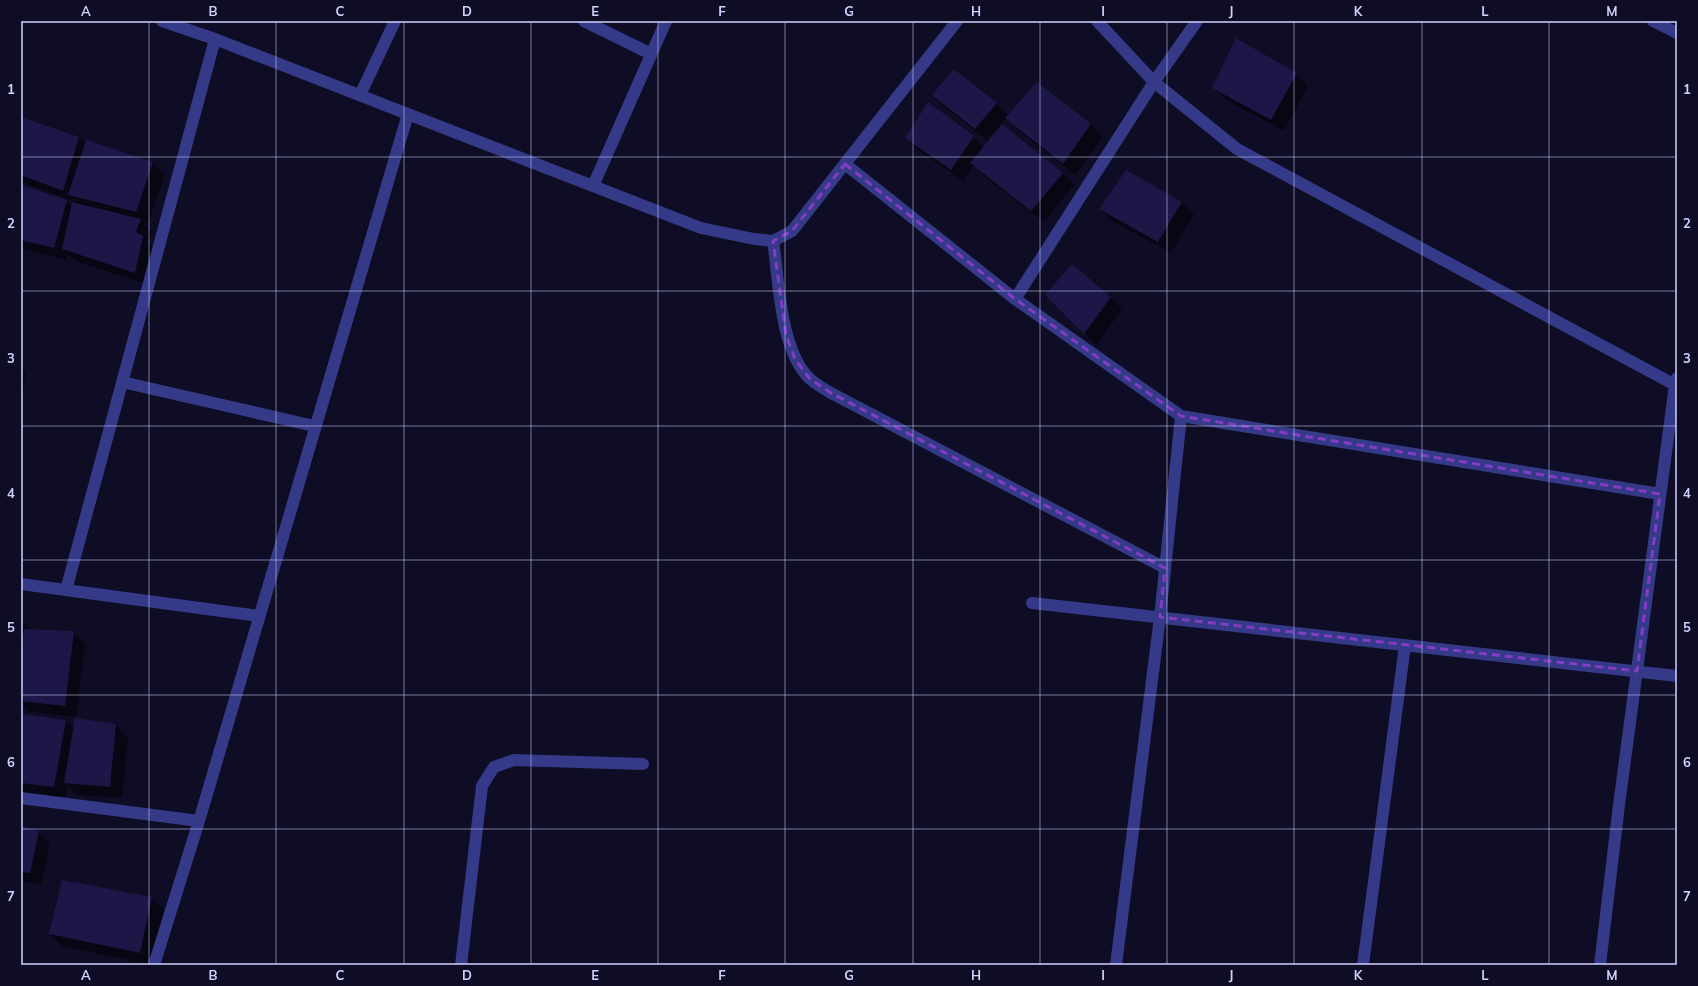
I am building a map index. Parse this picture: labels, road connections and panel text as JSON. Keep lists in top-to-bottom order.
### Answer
{
  "grid": {
    "columns": [
      "A",
      "B",
      "C",
      "D",
      "E",
      "F",
      "G",
      "H",
      "I",
      "J",
      "K",
      "L",
      "M"
    ],
    "rows": [
      "1",
      "2",
      "3",
      "4",
      "5",
      "6",
      "7"
    ]
  }
}
